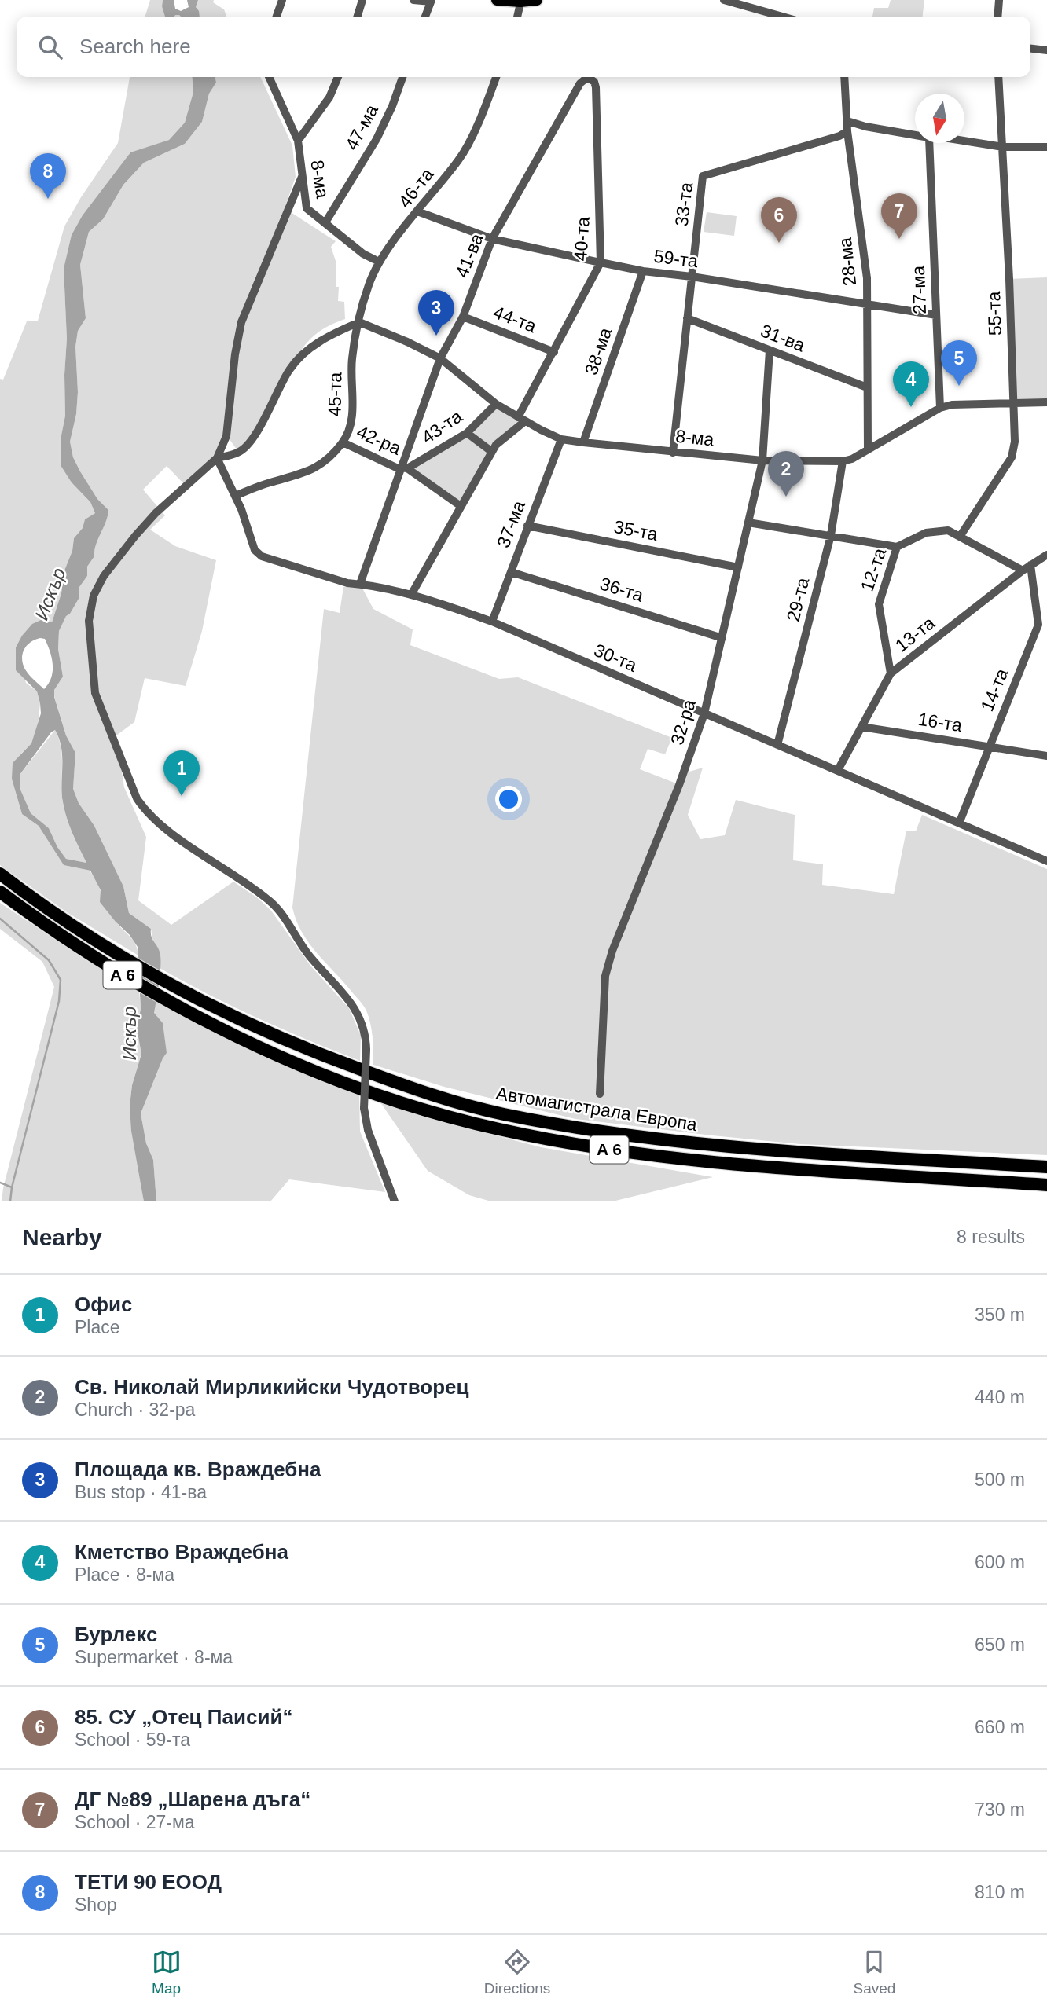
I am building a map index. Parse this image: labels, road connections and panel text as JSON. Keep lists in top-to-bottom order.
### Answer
{
  "streets": {
    "highway": ["A 6", "Автомагистрала Европа"],
    "street": [
      "47-ма",
      "8-ма",
      "46-та",
      "33-та",
      "40-та",
      "41-ва",
      "59-та",
      "28-ма",
      "27-ма",
      "55-та",
      "44-та",
      "31-ва",
      "38-ма",
      "45-та",
      "43-та",
      "42-ра",
      "37-ма",
      "35-та",
      "12-та",
      "36-та",
      "29-та",
      "13-та",
      "30-та",
      "14-та",
      "32-ра",
      "16-та"
    ]
  },
  "crossings": [
    ["47-ма", "8-ма"],
    ["8-ма", "46-та"],
    ["8-ма", "33-та"],
    ["8-ма", "40-та"],
    ["8-ма", "41-ва"],
    ["8-ма", "28-ма"],
    ["8-ма", "27-ма"],
    ["8-ма", "55-та"],
    ["8-ма", "38-ма"],
    ["8-ма", "45-та"],
    ["8-ма", "43-та"],
    ["8-ма", "37-ма"],
    ["8-ма", "29-та"],
    ["8-ма", "32-ра"],
    ["46-та", "59-та"],
    ["46-та", "45-та"],
    ["33-та", "59-та"],
    ["33-та", "28-ма"],
    ["33-та", "31-ва"],
    ["40-та", "41-ва"],
    ["40-та", "59-та"],
    ["40-та", "44-та"],
    ["40-та", "42-ра"],
    ["40-та", "30-та"],
    ["41-ва", "59-та"],
    ["41-ва", "44-та"],
    ["41-ва", "43-та"],
    ["41-ва", "42-ра"],
    ["41-ва", "30-та"],
    ["59-та", "28-ма"],
    ["59-та", "27-ма"],
    ["59-та", "38-ма"],
    ["28-ма", "31-ва"],
    ["55-та", "12-та"],
    ["31-ва", "32-ра"],
    ["45-та", "42-ра"],
    ["45-та", "30-та"],
    ["43-та", "42-ра"],
    ["37-ма", "35-та"],
    ["37-ма", "36-та"],
    ["37-ма", "30-та"],
    ["35-та", "32-ра"],
    ["12-та", "13-та"],
    ["36-та", "32-ра"],
    ["29-та", "30-та"],
    ["13-та", "30-та"],
    ["13-та", "14-та"],
    ["13-та", "16-та"],
    ["30-та", "14-та"],
    ["30-та", "32-ра"],
    ["14-та", "16-та"]
  ],
  "water": ["Искър"],
  "north": "bottom",
  "page": {
    "search": "Search here",
    "pins": [
      "8",
      "7",
      "6",
      "3",
      "5",
      "4",
      "2",
      "1"
    ],
    "heading": ["Nearby", "8 results"],
    "list": [
      {
        "mark": "1",
        "name": "Офис",
        "note": "Place",
        "value": "350 m"
      },
      {
        "mark": "2",
        "name": "Св. Николай Мирликийски Чудотворец",
        "note": "Church · 32-ра",
        "value": "440 m"
      },
      {
        "mark": "3",
        "name": "Площада кв. Враждебна",
        "note": "Bus stop · 41-ва",
        "value": "500 m"
      },
      {
        "mark": "4",
        "name": "Кметство Враждебна",
        "note": "Place · 8-ма",
        "value": "600 m"
      },
      {
        "mark": "5",
        "name": "Бурлекс",
        "note": "Supermarket · 8-ма",
        "value": "650 m"
      },
      {
        "mark": "6",
        "name": "85. СУ „Отец Паисий“",
        "note": "School · 59-та",
        "value": "660 m"
      },
      {
        "mark": "7",
        "name": "ДГ №89 „Шарена дъга“",
        "note": "School · 27-ма",
        "value": "730 m"
      },
      {
        "mark": "8",
        "name": "ТЕТИ 90 ЕООД",
        "note": "Shop",
        "value": "810 m"
      }
    ],
    "nav": ["Map", "Directions", "Saved"]
  }
}
